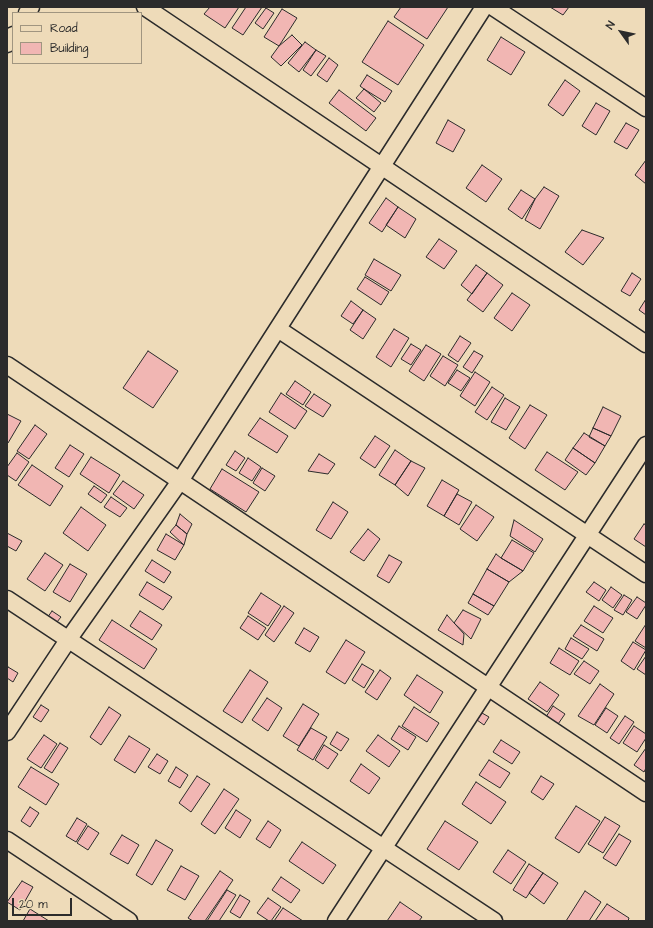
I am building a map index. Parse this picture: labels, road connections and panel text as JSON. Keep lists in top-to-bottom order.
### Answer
{
  "legend": ["Road", "Building"],
  "scale_bar": "20 m",
  "north": "top left"
}
